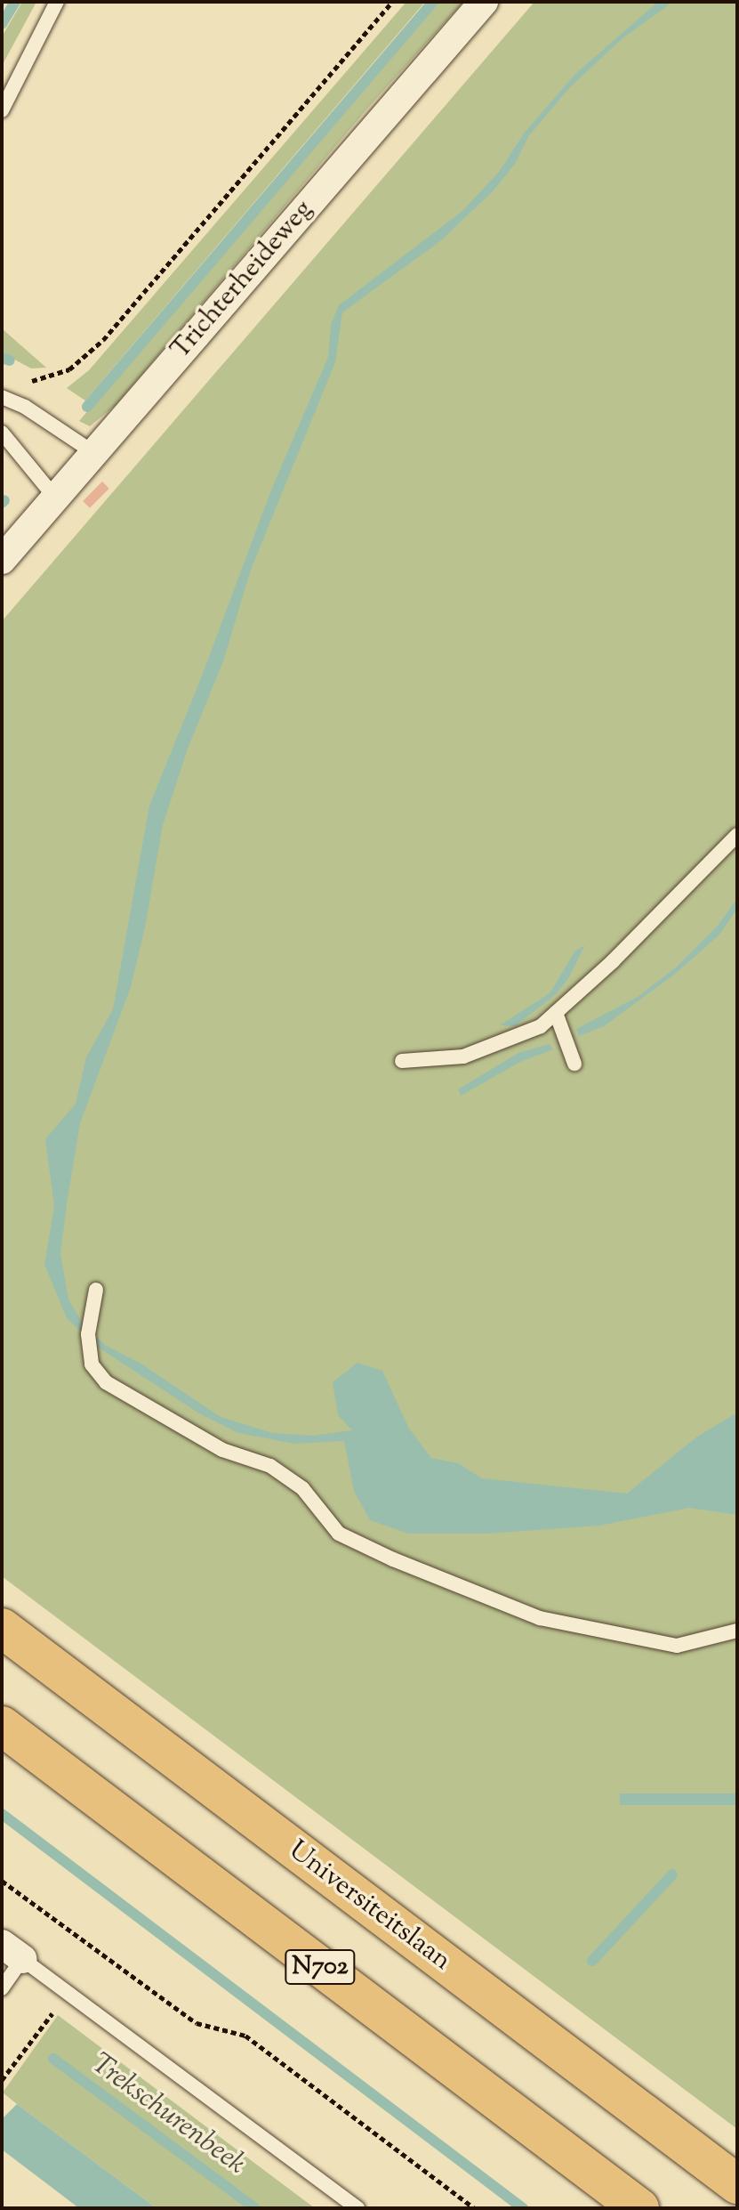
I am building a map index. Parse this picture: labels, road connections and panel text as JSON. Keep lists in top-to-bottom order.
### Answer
{
  "streets": {
    "highway": ["Universiteitslaan", "N702"],
    "street": ["Trichterheideweg"]
  },
  "water": ["Trekschurenbeek"]
}
